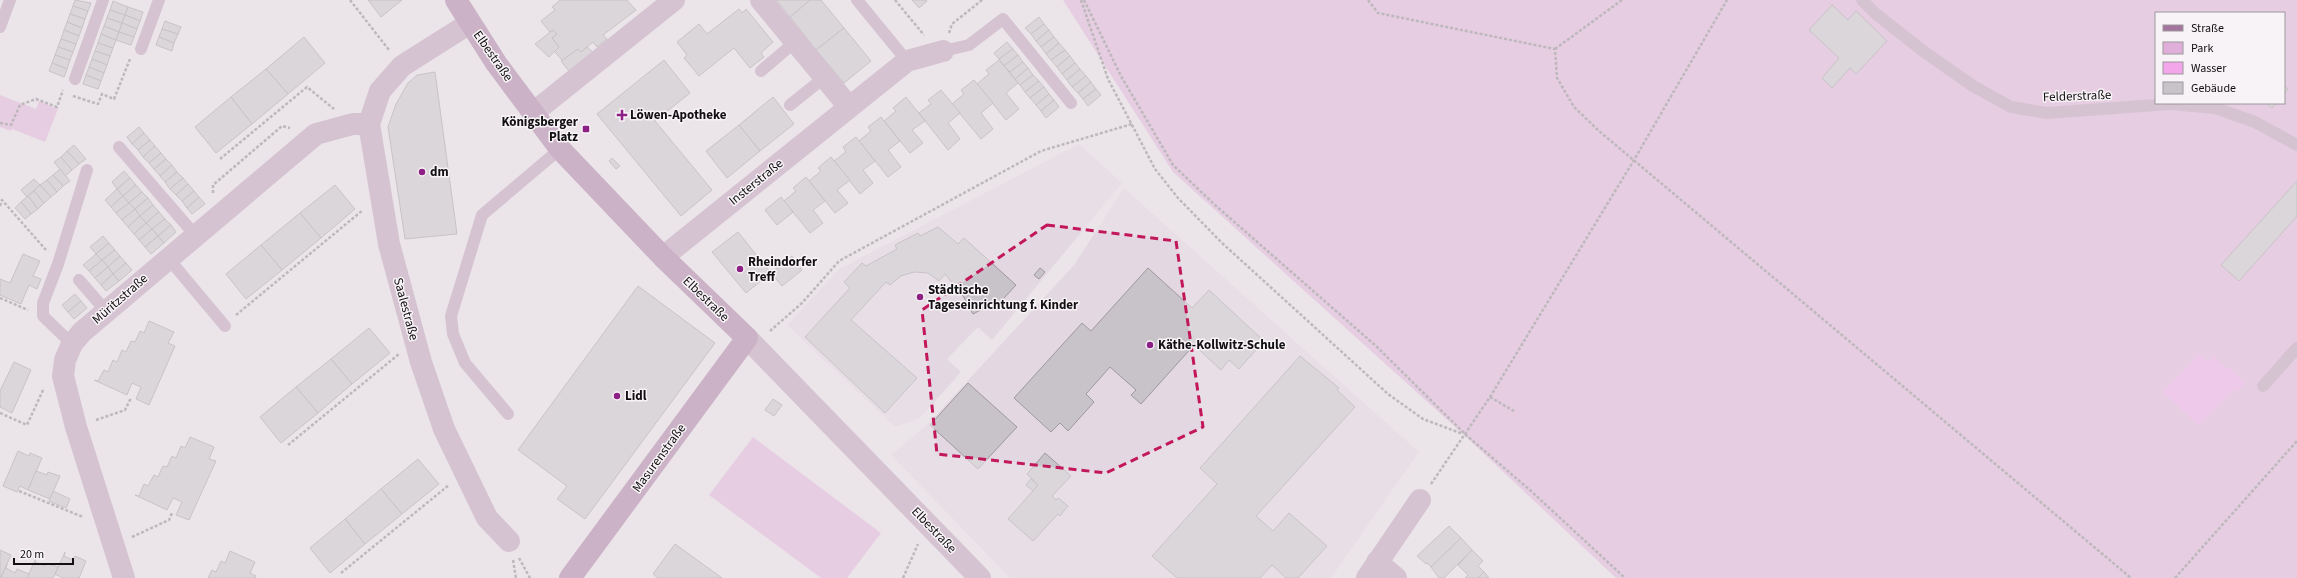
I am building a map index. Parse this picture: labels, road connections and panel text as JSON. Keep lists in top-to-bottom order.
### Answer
{
  "streets": {
    "main road": ["Elbestraße", "Masurenstraße"],
    "street": ["Insterstraße", "Müritzstraße", "Saalestraße"],
    "lane": ["Felderstraße"]
  },
  "crossings": [
    ["Elbestraße", "Insterstraße"],
    ["Elbestraße", "Saalestraße"],
    ["Elbestraße", "Masurenstraße"],
    ["Müritzstraße", "Saalestraße"]
  ],
  "places": {
    "health": ["Löwen-Apotheke"],
    "transit": ["Königsberger Platz"],
    "other": [
      "dm",
      "Rheindorfer Treff",
      "Städtische Tageseinrichtung f. Kinder",
      "Käthe-Kollwitz-Schule",
      "Lidl"
    ]
  },
  "legend": [
    "Straße",
    "Park",
    "Wasser",
    "Gebäude"
  ],
  "scale_bar": "20 m"
}
